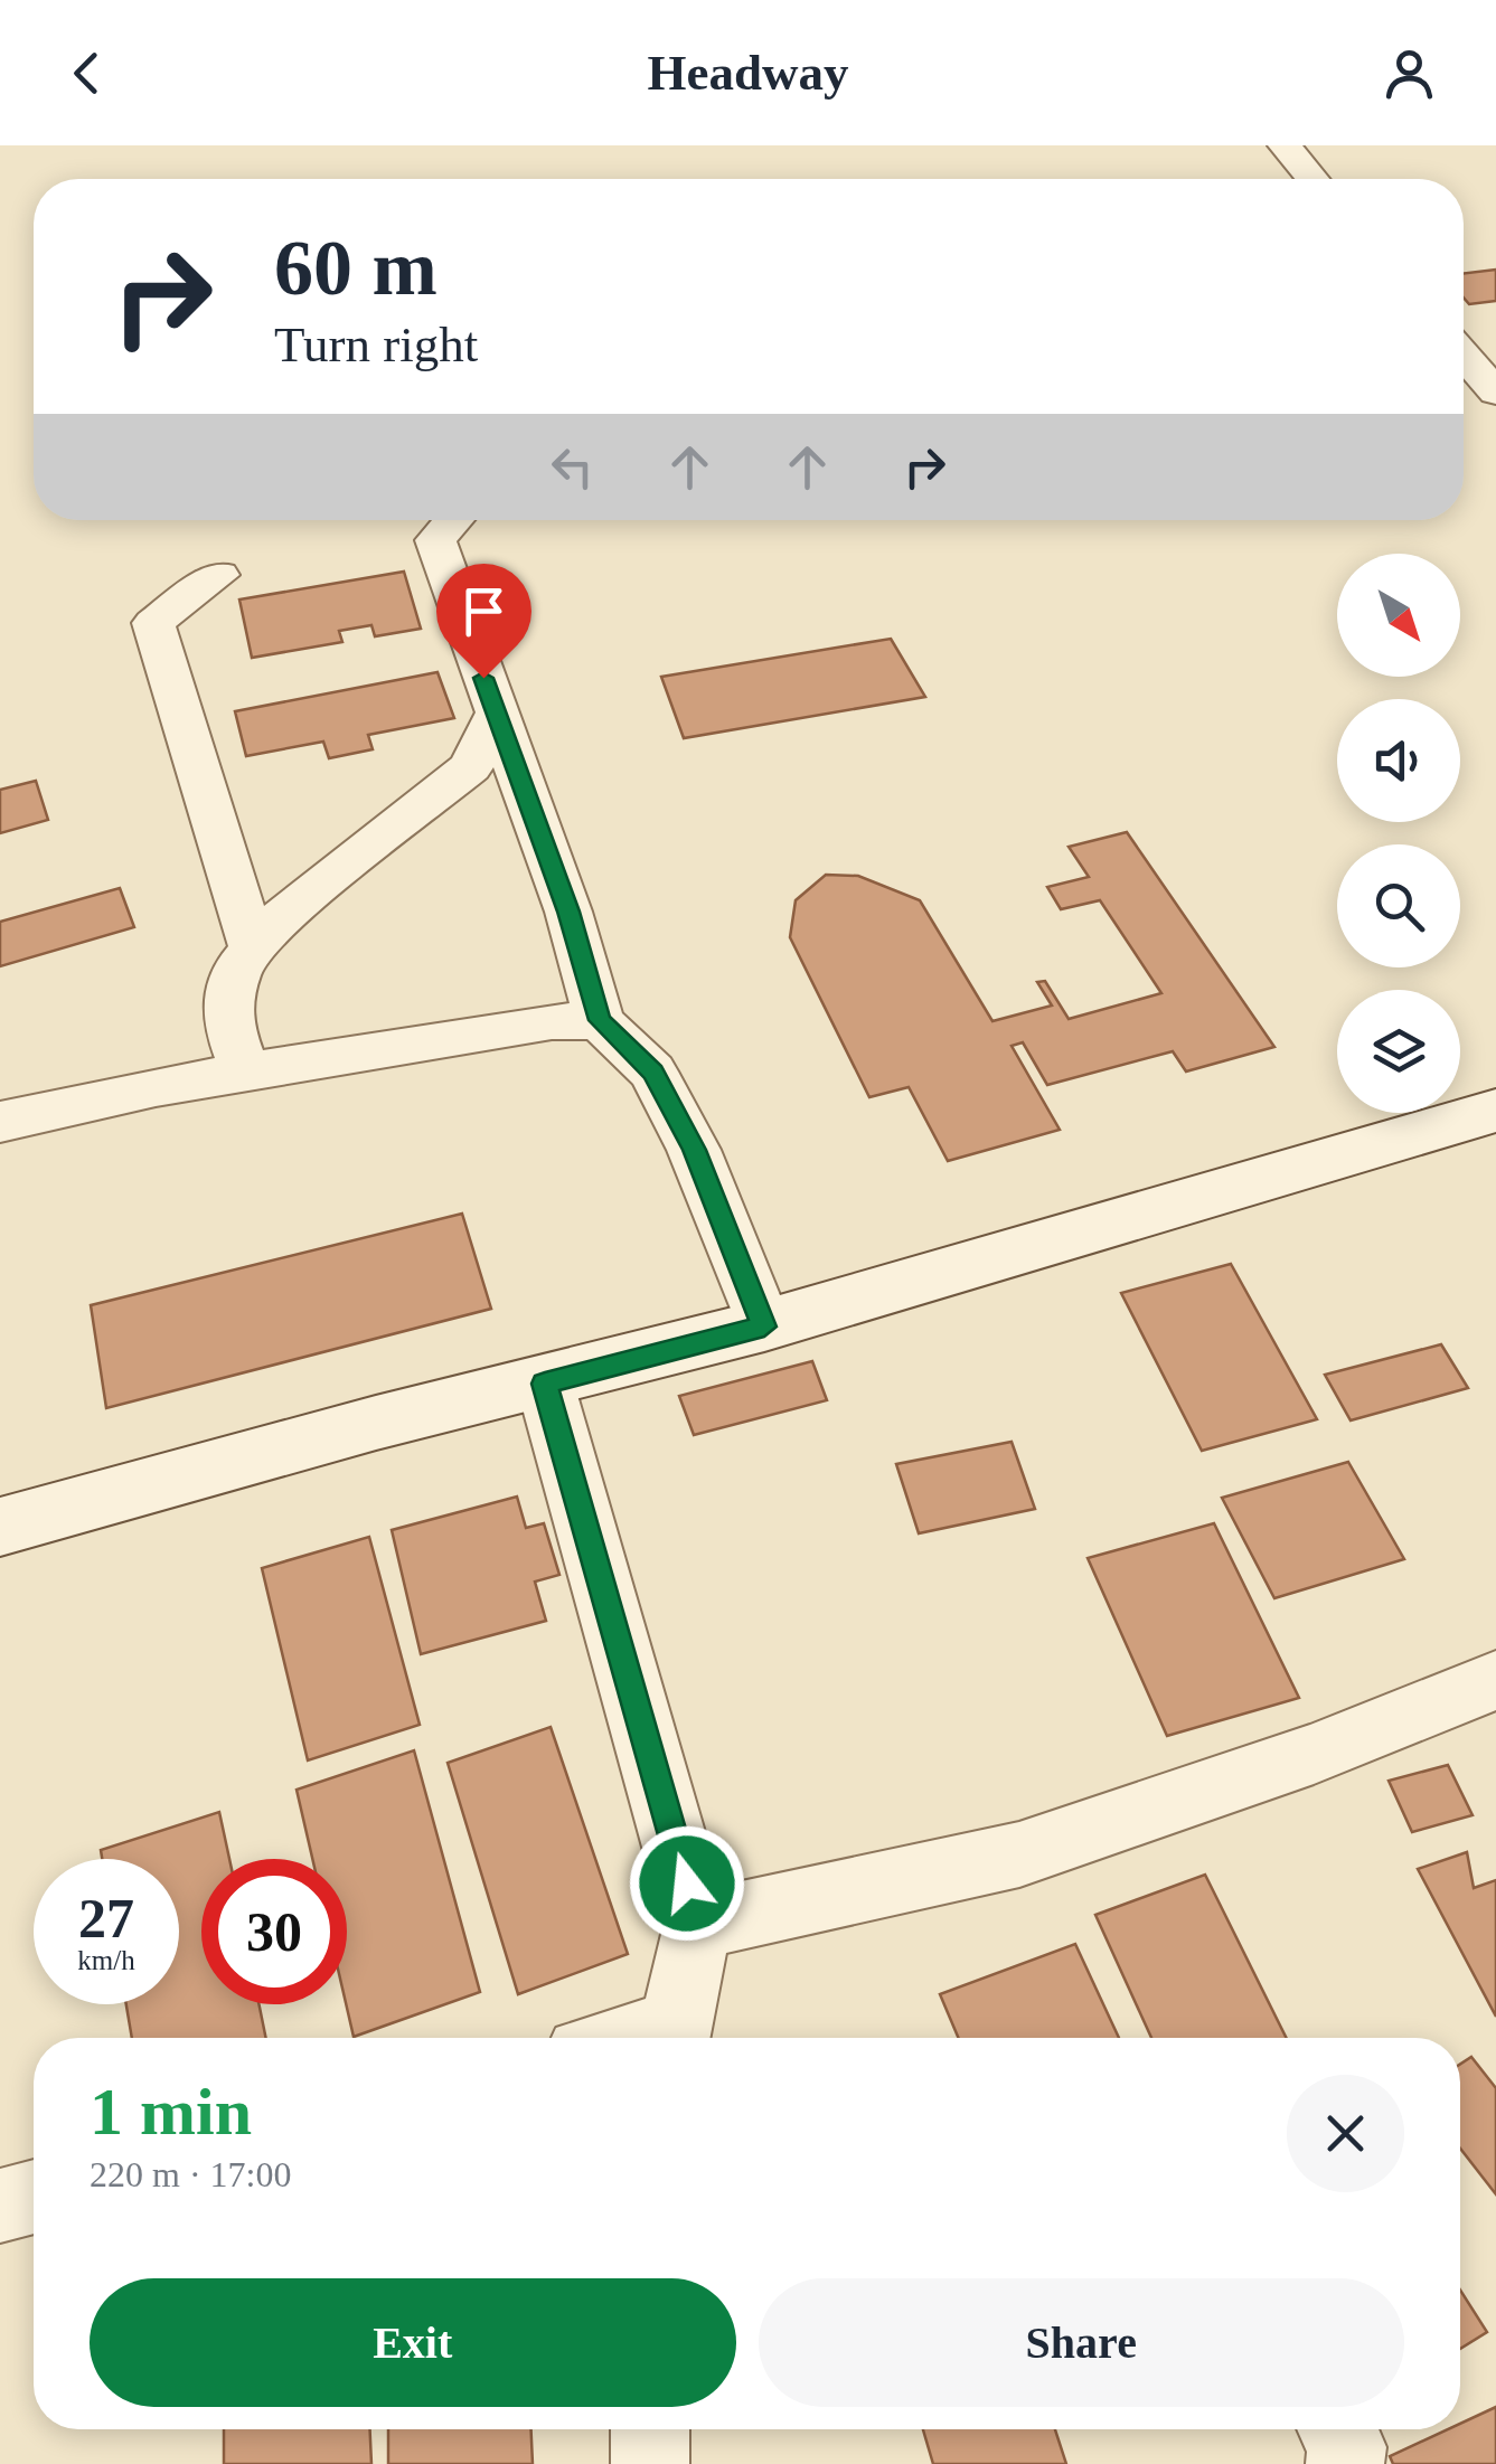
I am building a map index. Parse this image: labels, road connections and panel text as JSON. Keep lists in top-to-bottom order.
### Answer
{
  "north": "bottom right",
  "page": {
    "header": "Headway",
    "turn": ["60 m", "Turn right"],
    "speed": "27 km/h",
    "limit": "30",
    "heading": ["1 min", "220 m · 17:00"],
    "buttons": ["Exit", "Share"]
  }
}
